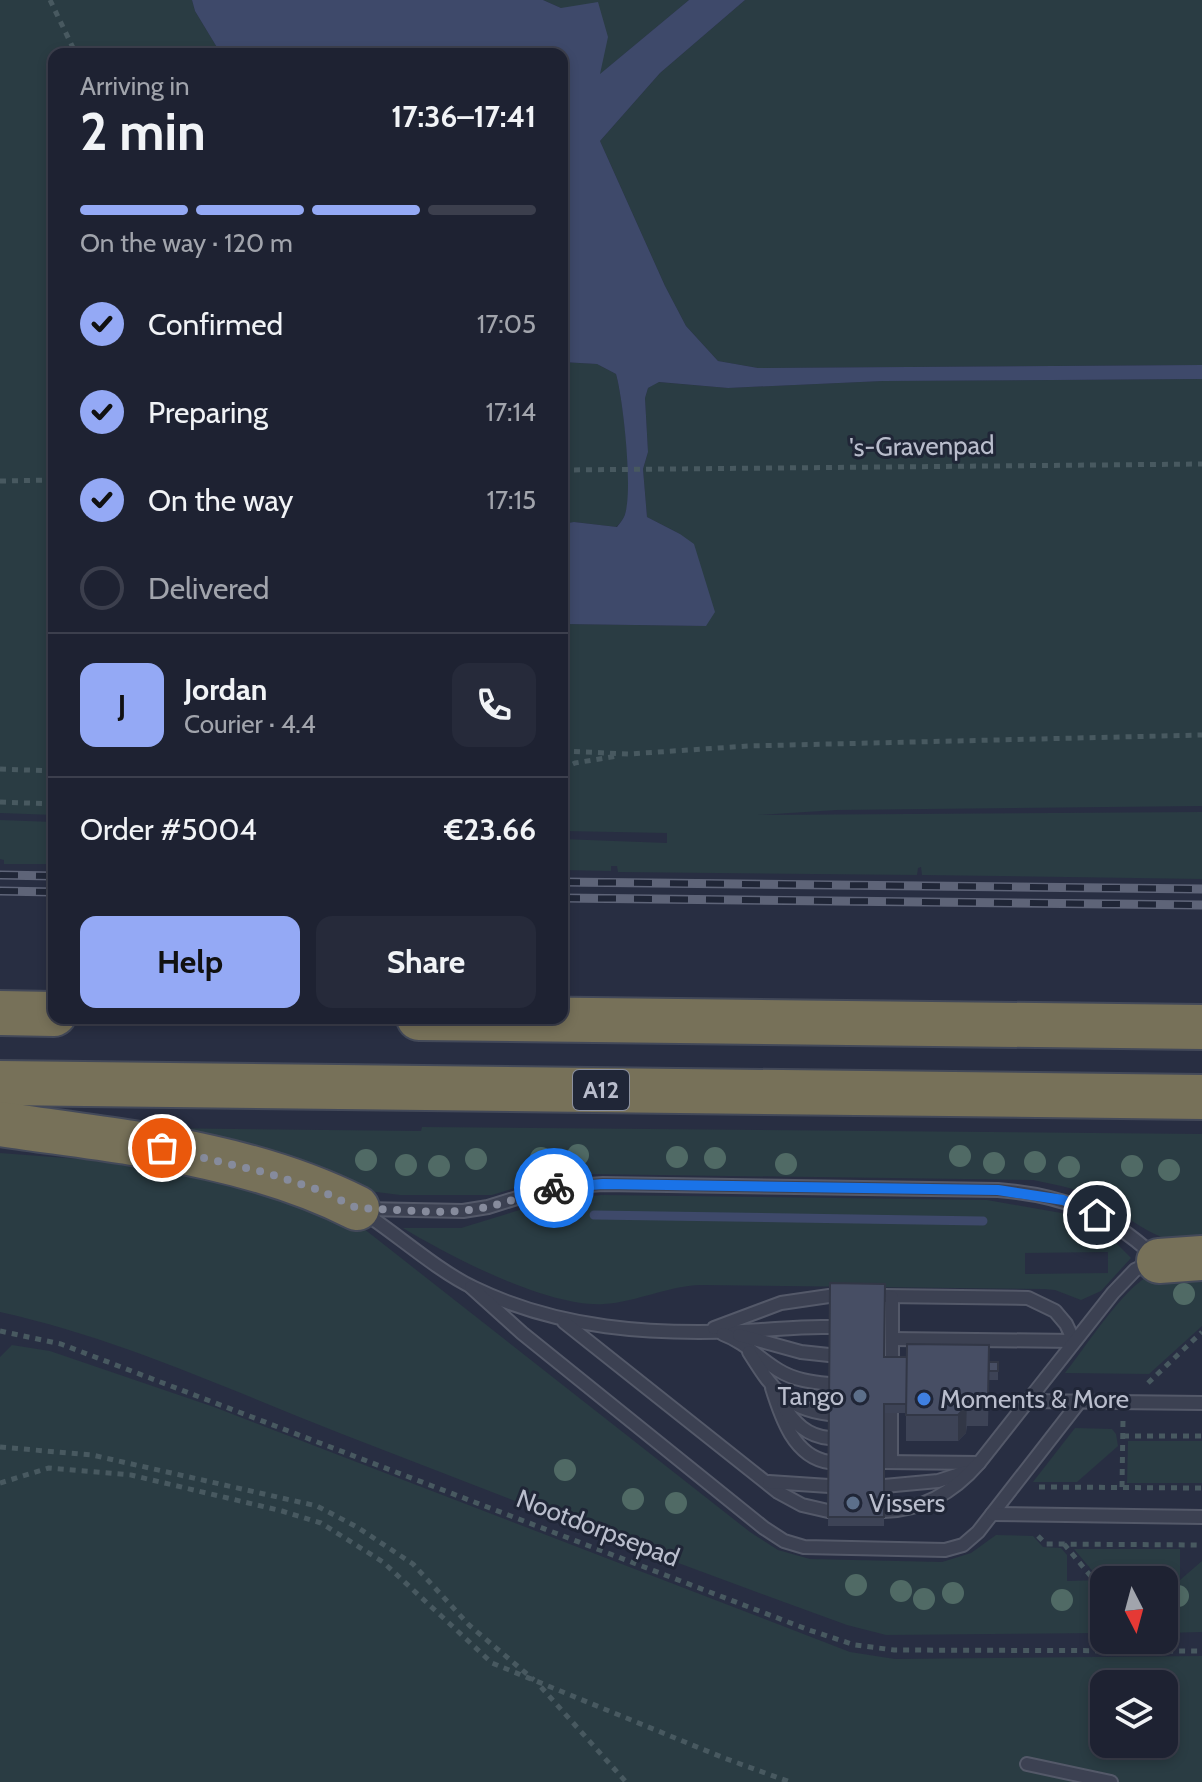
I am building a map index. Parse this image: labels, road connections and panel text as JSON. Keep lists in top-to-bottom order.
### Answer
{
  "streets": {
    "highway": ["A12"],
    "path": ["'s-Gravenpad", "Nootdorpsepad"]
  },
  "places": ["Tango", "Moments & More", "Vissers"],
  "north": "bottom",
  "page": {
    "heading": ["2 min", "Arriving in", "17:36–17:41"],
    "panel": [
      "Jordan",
      "Courier · 4.4",
      "Order #5004",
      "€23.66"
    ],
    "bar": "On the way · 120 m",
    "list": [
      ["Confirmed", "17:05"],
      ["Preparing", "17:14"],
      ["On the way", "17:15"],
      "Delivered"
    ],
    "round": "J",
    "buttons": ["Help", "Share"]
  }
}
